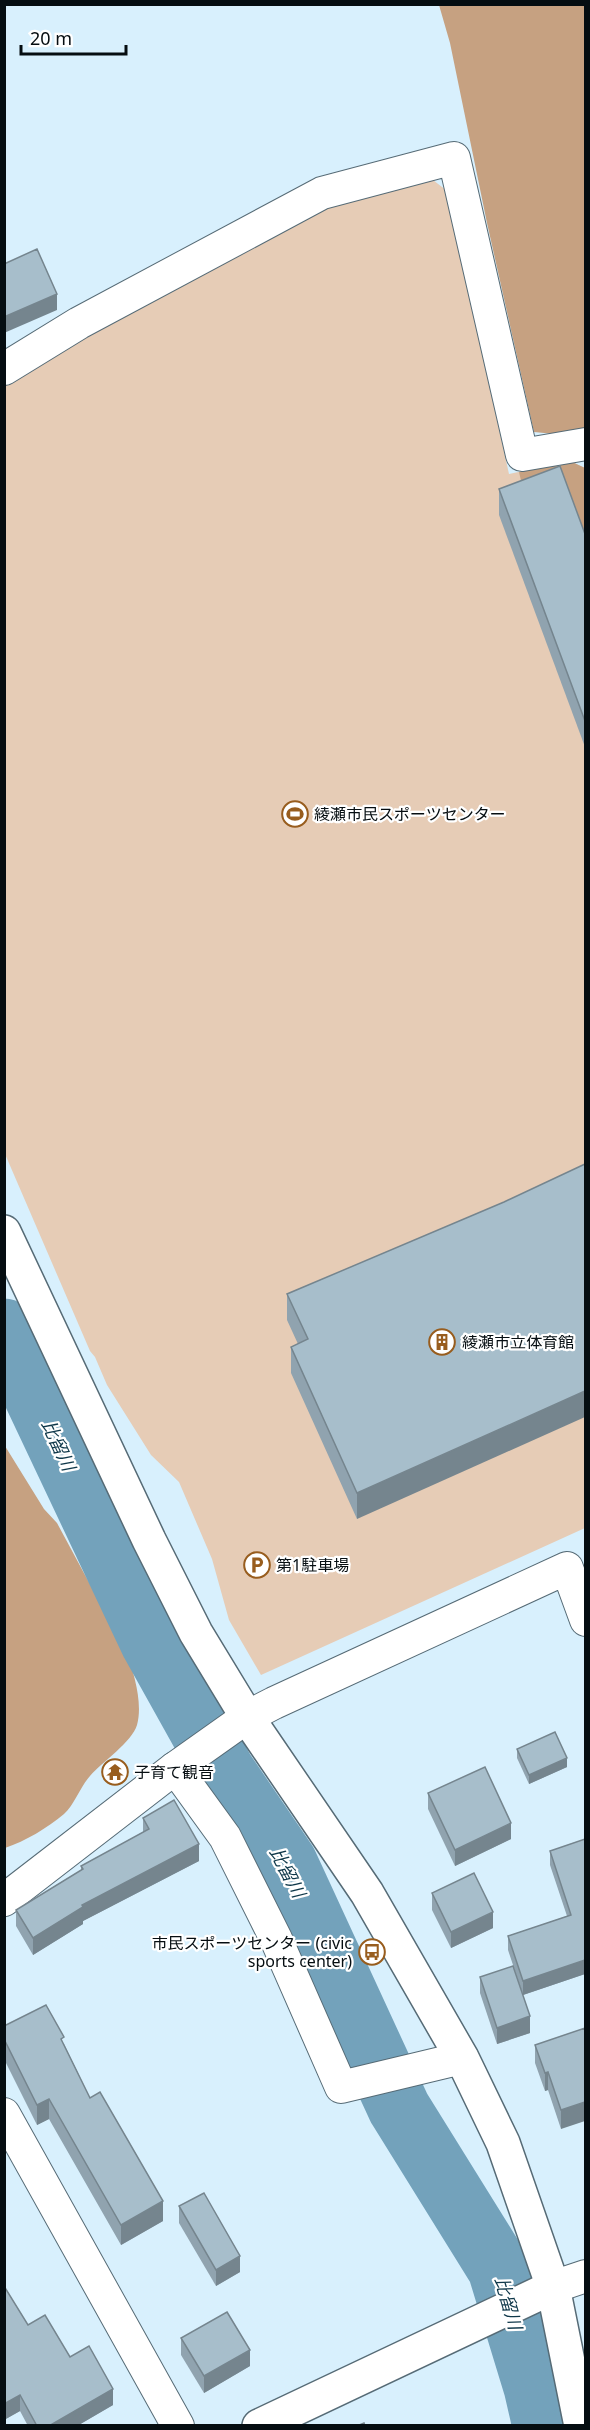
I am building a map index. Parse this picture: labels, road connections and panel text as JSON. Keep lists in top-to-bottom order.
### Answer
{
  "water": ["比留川"],
  "places": {
    "sports": ["綾瀬市民スポーツセンター"],
    "building": ["綾瀬市立体育館"],
    "parking": ["第1駐車場"],
    "temple": ["子育て観音"],
    "bus stop": ["市民スポーツセンター (civic sports center)"]
  },
  "scale_bar": "20 m"
}
